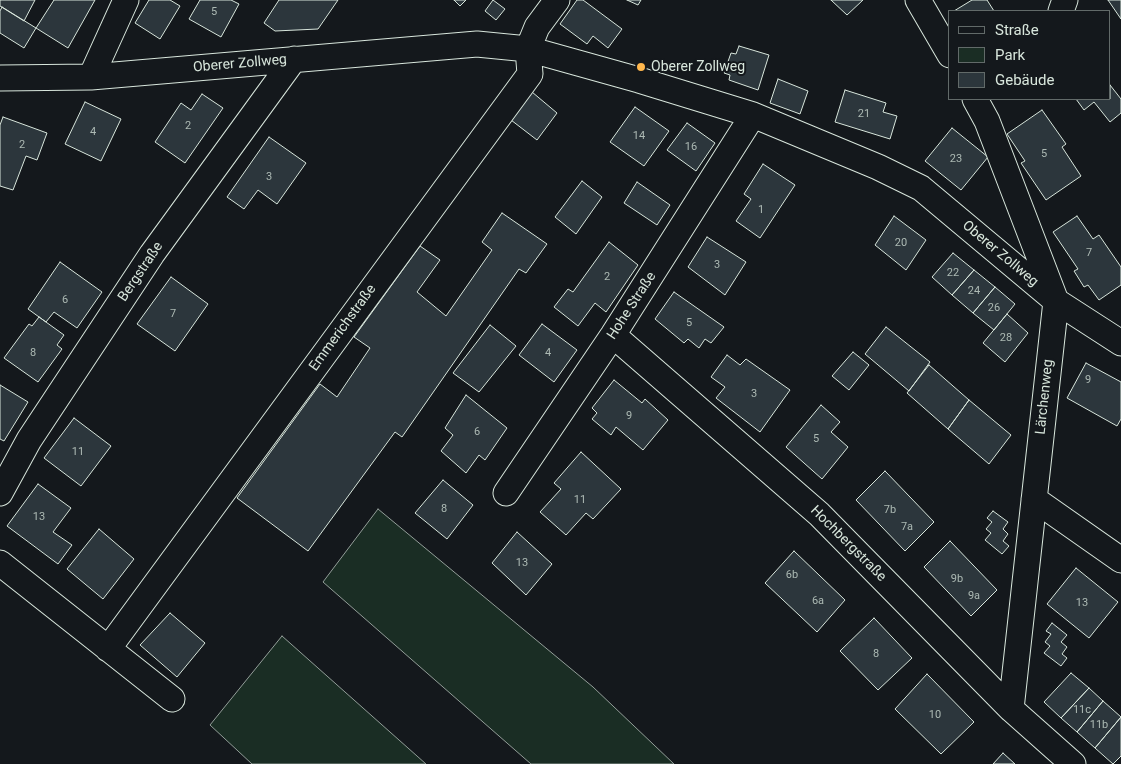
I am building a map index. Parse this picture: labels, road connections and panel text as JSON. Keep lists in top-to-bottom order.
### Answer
{
  "streets": {
    "street": [
      "Oberer Zollweg",
      "Bergstraße",
      "Hohe Straße",
      "Emmerichstraße",
      "Lärchenweg",
      "Hochbergstraße"
    ]
  },
  "crossings": [
    ["Oberer Zollweg", "Bergstraße"],
    ["Oberer Zollweg", "Hohe Straße"],
    ["Oberer Zollweg", "Emmerichstraße"],
    ["Oberer Zollweg", "Lärchenweg"],
    ["Hohe Straße", "Hochbergstraße"],
    ["Lärchenweg", "Hochbergstraße"]
  ],
  "places": ["Oberer Zollweg"],
  "house_numbers": [
    "5",
    "21",
    "2",
    "4",
    "14",
    "2",
    "16",
    "5",
    "23",
    "3",
    "1",
    "20",
    "7",
    "3",
    "22",
    "2",
    "24",
    "6",
    "26",
    "7",
    "5",
    "28",
    "8",
    "4",
    "9",
    "3",
    "9",
    "6",
    "5",
    "11",
    "11",
    "8",
    "7b",
    "13",
    "7a",
    "13",
    "6b",
    "9b",
    "9a",
    "6a",
    "13",
    "8",
    "11c",
    "10",
    "11b"
  ],
  "legend": ["Straße", "Park", "Gebäude"]
}
